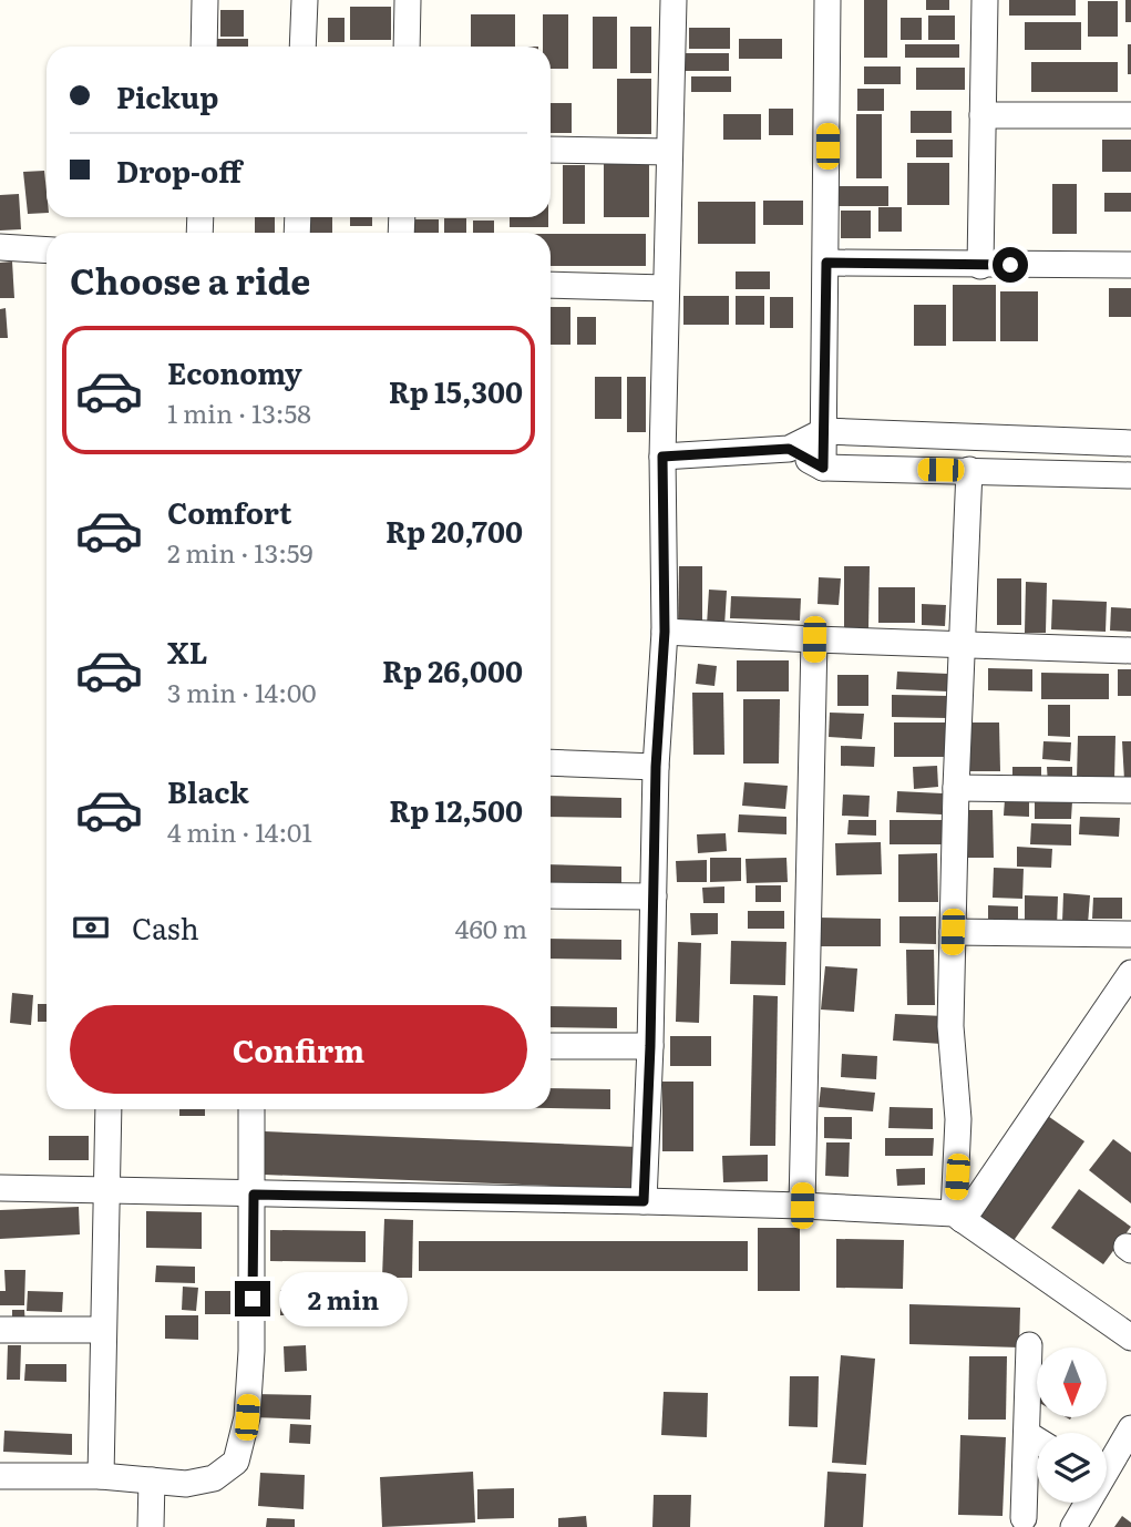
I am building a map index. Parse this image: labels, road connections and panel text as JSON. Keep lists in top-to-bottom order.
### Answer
{
  "north": "bottom",
  "page": {
    "banner": ["Pickup", "Drop-off"],
    "heading": "Choose a ride",
    "list": [
      {
        "name": "Economy",
        "note": "1 min · 13:58",
        "value": "Rp 15,300"
      },
      {
        "name": "Comfort",
        "note": "2 min · 13:59",
        "value": "Rp 20,700"
      },
      {
        "name": "XL",
        "note": "3 min · 14:00",
        "value": "Rp 26,000"
      },
      {
        "name": "Black",
        "note": "4 min · 14:01",
        "value": "Rp 12,500"
      }
    ],
    "pay": ["Cash", "460 m"],
    "buttons": "Confirm",
    "bubble": "2 min"
  }
}
